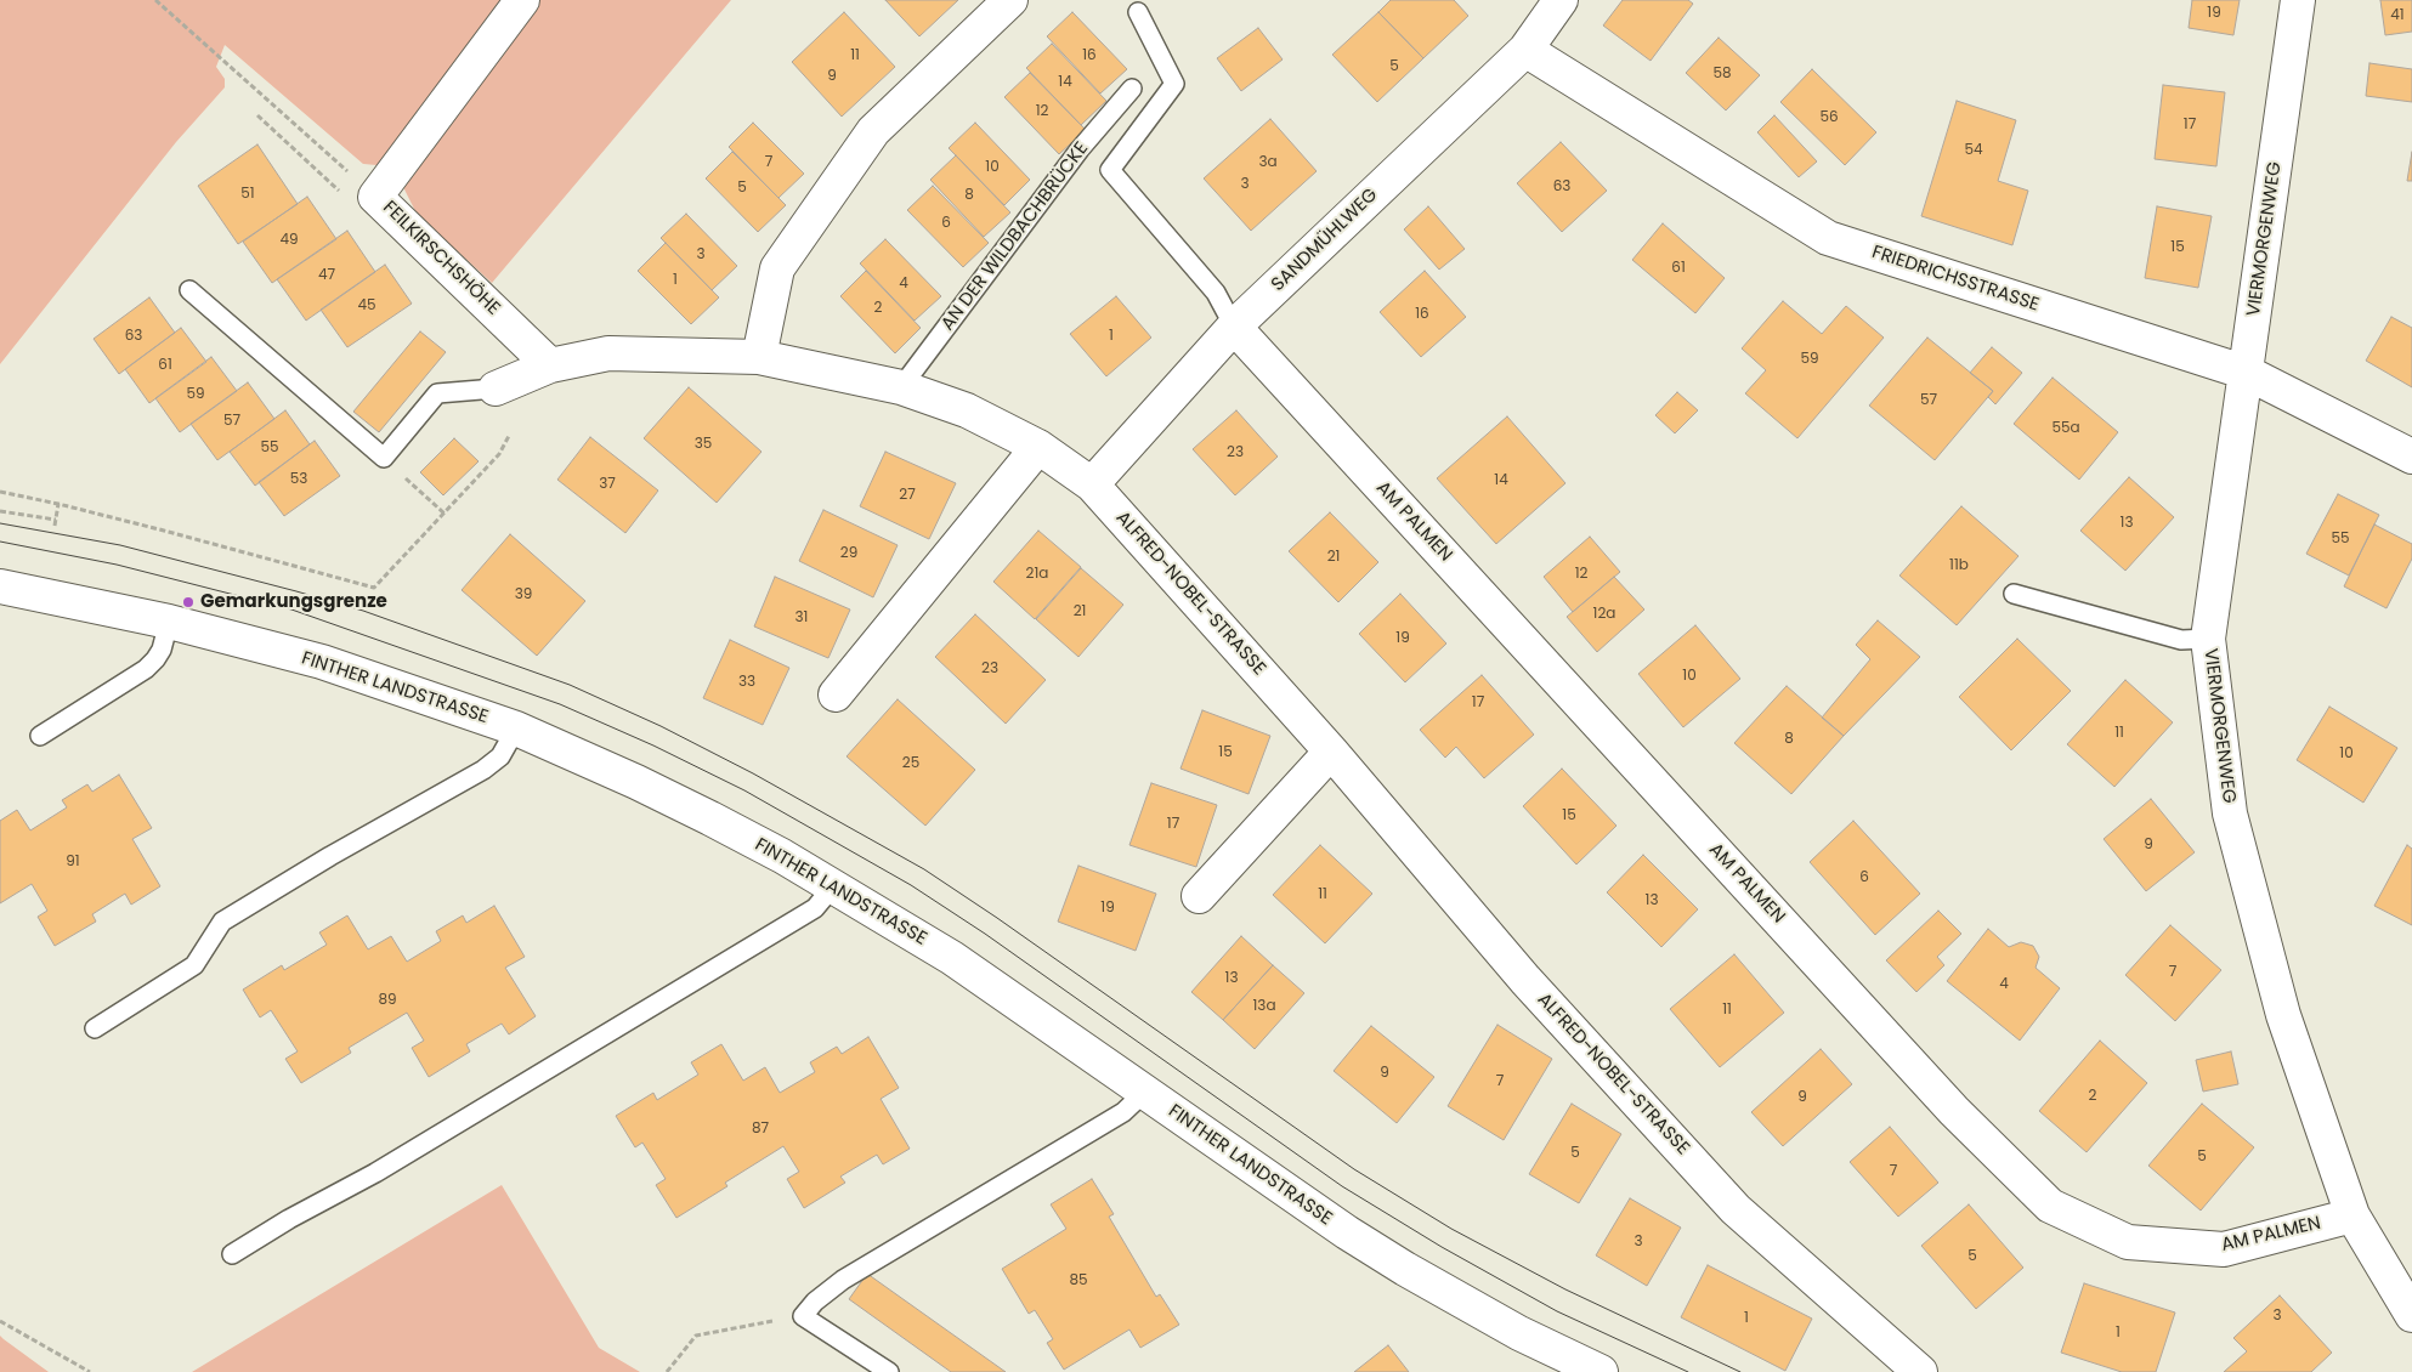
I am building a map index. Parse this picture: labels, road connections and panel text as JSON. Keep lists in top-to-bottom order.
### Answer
{
  "streets": {
    "street": [
      "VIERMORGENWEG",
      "SANDMÜHLWEG",
      "FEILKIRSCHSHÖHE",
      "FRIEDRICHSSTRASSE",
      "AM PALMEN",
      "ALFRED-NOBEL-STRASSE",
      "FINTHER LANDSTRASSE"
    ],
    "lane": ["AN DER WILDBACHBRÜCKE"]
  },
  "crossings": [
    ["AN DER WILDBACHBRÜCKE", "ALFRED-NOBEL-STRASSE"],
    ["VIERMORGENWEG", "FRIEDRICHSSTRASSE"],
    ["VIERMORGENWEG", "AM PALMEN"],
    ["SANDMÜHLWEG", "FRIEDRICHSSTRASSE"],
    ["SANDMÜHLWEG", "AM PALMEN"],
    ["SANDMÜHLWEG", "ALFRED-NOBEL-STRASSE"],
    ["FEILKIRSCHSHÖHE", "ALFRED-NOBEL-STRASSE"]
  ],
  "places": ["Gemarkungsgrenze"],
  "house_numbers": [
    "19",
    "41",
    "11",
    "16",
    "5",
    "58",
    "9",
    "14",
    "12",
    "56",
    "17",
    "54",
    "7",
    "3a",
    "10",
    "3",
    "63",
    "5",
    "51",
    "8",
    "6",
    "49",
    "15",
    "3",
    "61",
    "47",
    "1",
    "4",
    "45",
    "2",
    "16",
    "63",
    "1",
    "59",
    "61",
    "59",
    "57",
    "57",
    "55a",
    "35",
    "55",
    "23",
    "53",
    "14",
    "37",
    "27",
    "13",
    "55",
    "29",
    "21",
    "11b",
    "21a",
    "12",
    "39",
    "21",
    "12a",
    "31",
    "19",
    "23",
    "10",
    "33",
    "17",
    "11",
    "8",
    "15",
    "10",
    "25",
    "15",
    "17",
    "9",
    "91",
    "6",
    "11",
    "13",
    "19",
    "7",
    "13",
    "4",
    "89",
    "13a",
    "11",
    "9",
    "7",
    "2",
    "9",
    "87",
    "5",
    "5",
    "7",
    "3",
    "5",
    "85",
    "3",
    "1",
    "1"
  ]
}
